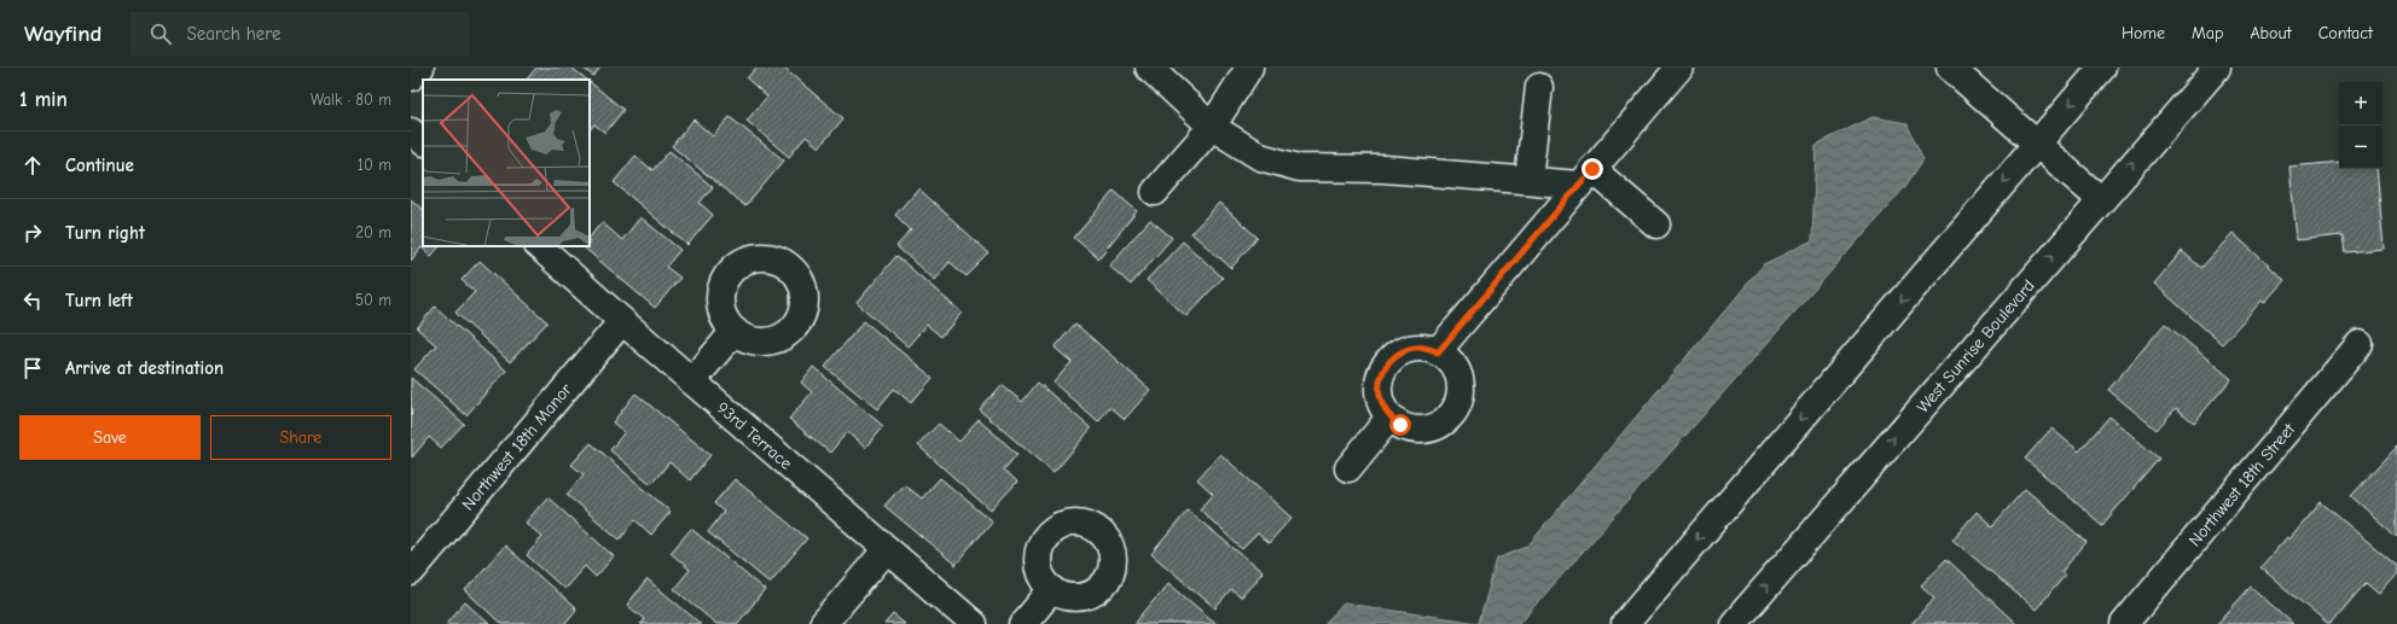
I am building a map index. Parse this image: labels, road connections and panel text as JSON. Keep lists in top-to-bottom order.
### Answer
{
  "streets": {
    "main road": [
      "West Sunrise Boulevard",
      "93rd Terrace",
      "Northwest 18th Manor",
      "Northwest 18th Street"
    ]
  },
  "crossings": [
    ["93rd Terrace", "Northwest 18th Manor"]
  ],
  "page": {
    "header": "Wayfind",
    "search": "Search here",
    "nav": [
      "Home",
      "Map",
      "About",
      "Contact"
    ],
    "heading": ["1 min", "Walk · 80 m"],
    "map_buttons": ["+", "−"],
    "list": [
      ["Continue", "10 m"],
      ["Turn right", "20 m"],
      ["Turn left", "50 m"],
      "Arrive at destination"
    ],
    "buttons": ["Save", "Share"]
  }
}
